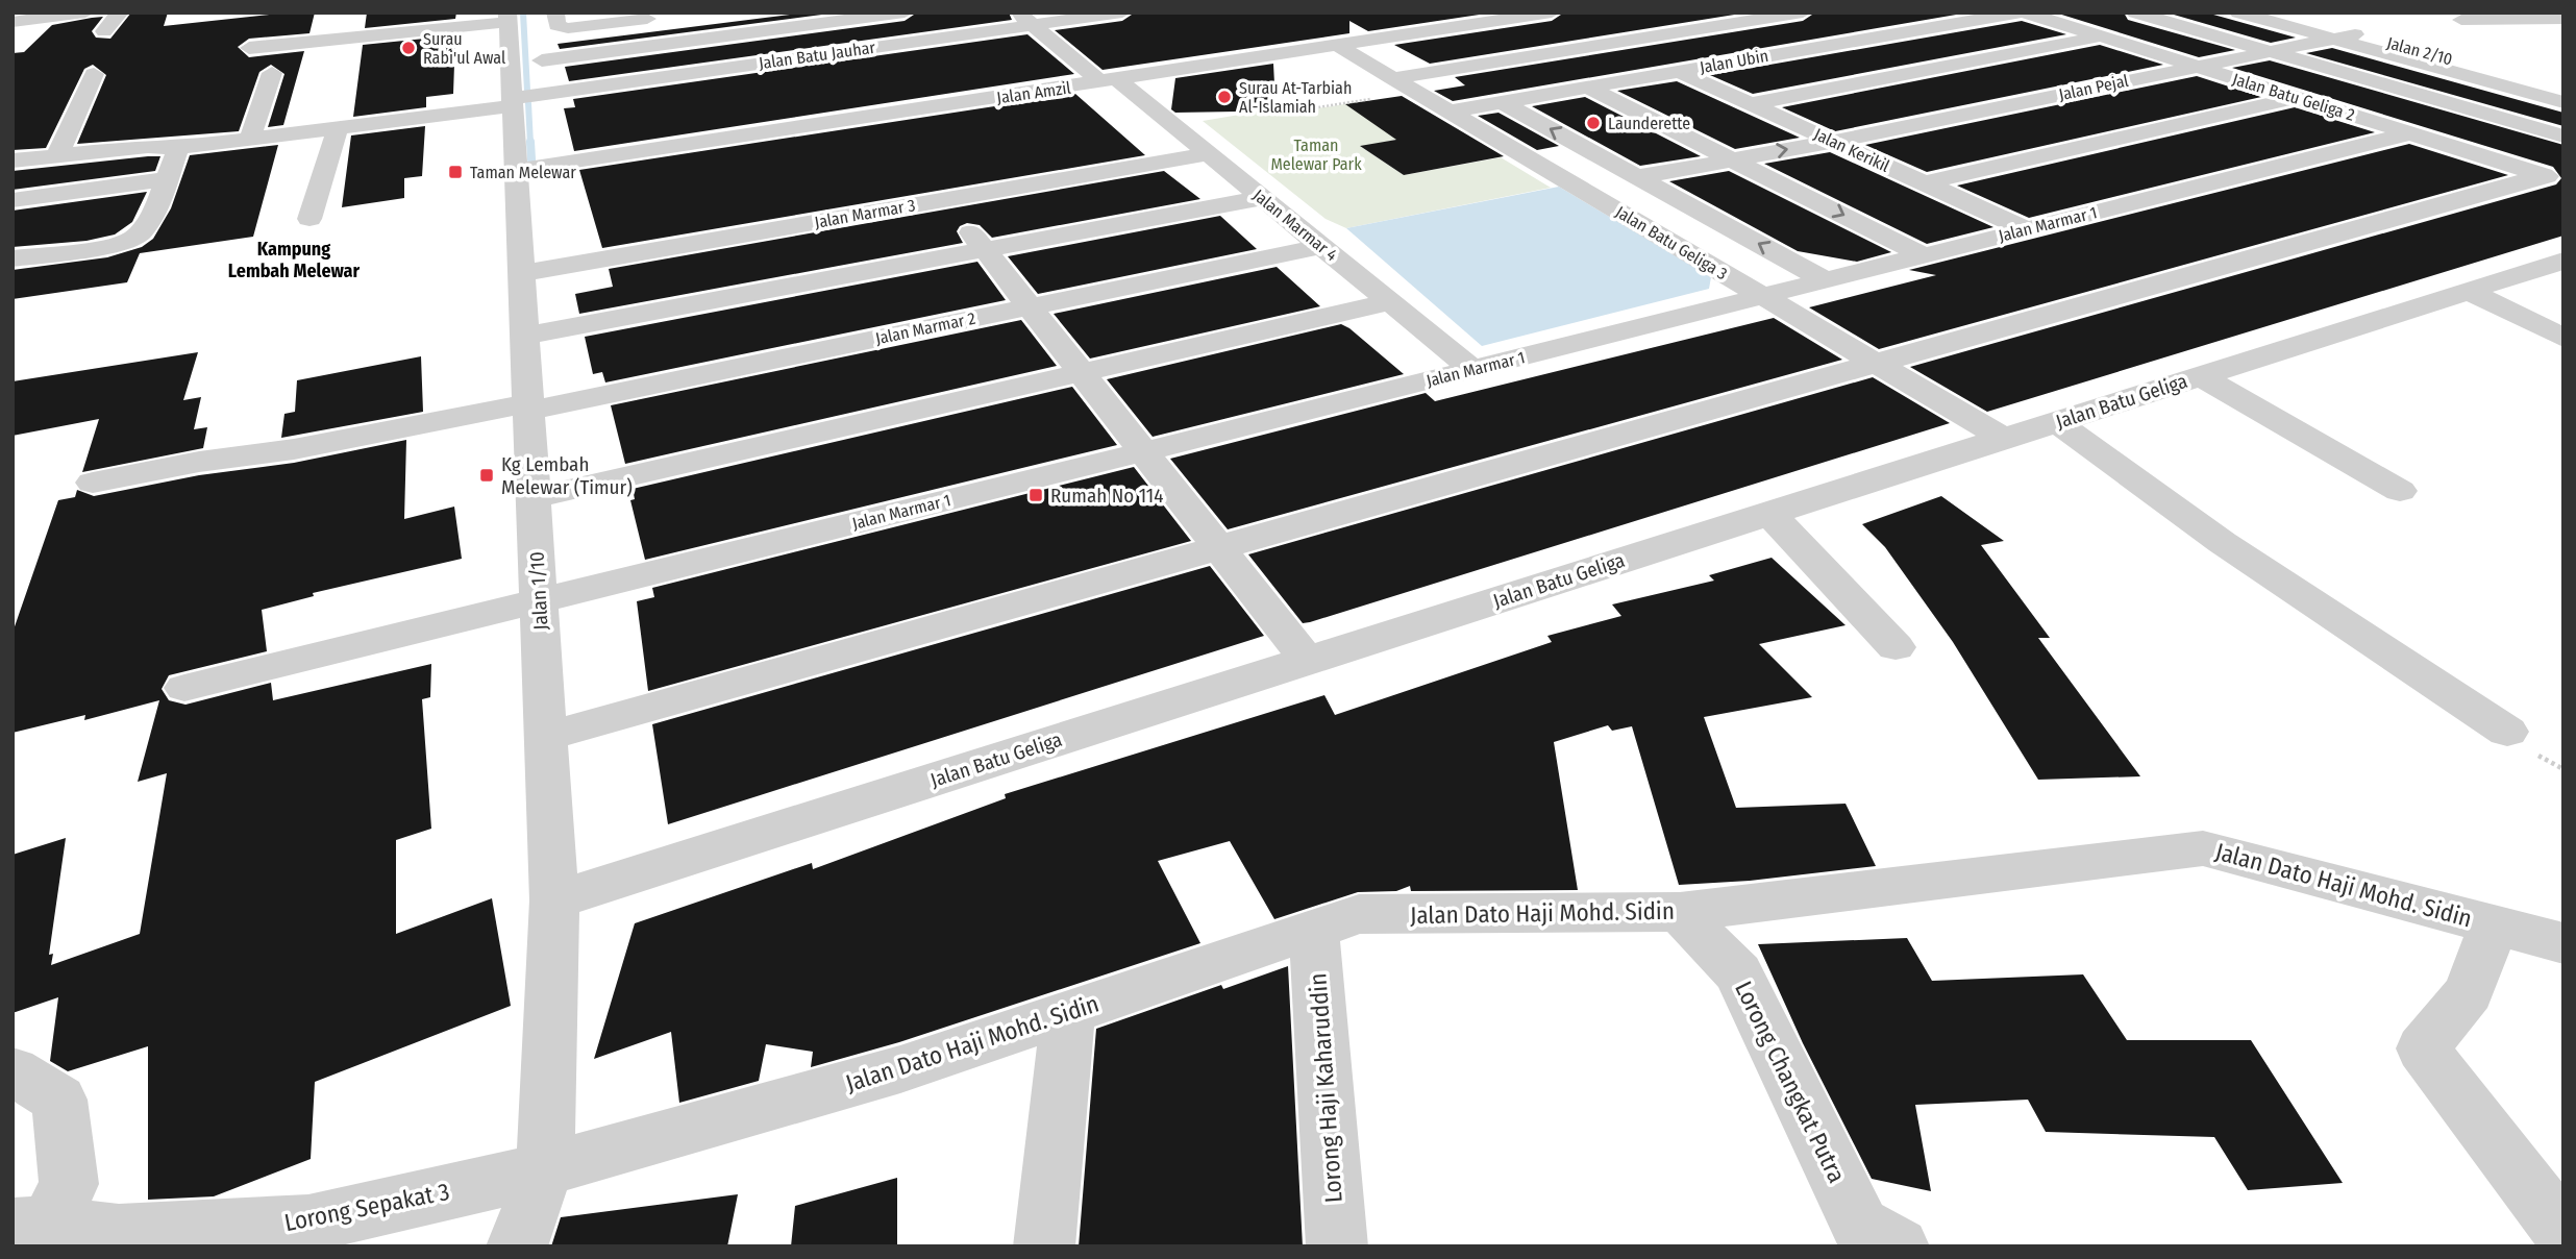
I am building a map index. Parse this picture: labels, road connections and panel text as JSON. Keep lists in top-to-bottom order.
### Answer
{
  "streets": {
    "street": [
      "Jalan 2/10",
      "Jalan Batu Jauhar",
      "Jalan Ubin",
      "Jalan Pejal",
      "Jalan Amzil",
      "Jalan Batu Geliga 2",
      "Jalan Kerikil",
      "Jalan Marmar 3",
      "Jalan Marmar 1",
      "Jalan Marmar 4",
      "Jalan Batu Geliga 3",
      "Jalan Marmar 2",
      "Jalan Batu Geliga",
      "Jalan 1/10",
      "Jalan Dato Haji Mohd. Sidin",
      "Lorong Changkat Putra",
      "Lorong Haji Kaharuddin",
      "Lorong Sepakat 3"
    ]
  },
  "crossings": [
    ["Jalan 2/10", "Jalan Pejal"],
    ["Jalan Batu Jauhar", "Jalan Marmar 4"],
    ["Jalan Batu Jauhar", "Jalan 1/10"],
    ["Jalan Ubin", "Jalan Batu Geliga 2"],
    ["Jalan Ubin", "Jalan Kerikil"],
    ["Jalan Ubin", "Jalan Batu Geliga 3"],
    ["Jalan Pejal", "Jalan Batu Geliga 2"],
    ["Jalan Pejal", "Jalan Kerikil"],
    ["Jalan Pejal", "Jalan Batu Geliga 3"],
    ["Jalan Amzil", "Jalan Marmar 4"],
    ["Jalan Amzil", "Jalan Batu Geliga 3"],
    ["Jalan Amzil", "Jalan 1/10"],
    ["Jalan Batu Geliga 2", "Jalan Marmar 1"],
    ["Jalan Kerikil", "Jalan Marmar 1"],
    ["Jalan Marmar 3", "Jalan Marmar 4"],
    ["Jalan Marmar 3", "Jalan 1/10"],
    ["Jalan Marmar 1", "Jalan Marmar 4"],
    ["Jalan Marmar 1", "Jalan Batu Geliga 3"],
    ["Jalan Marmar 1", "Jalan 1/10"],
    ["Jalan Marmar 4", "Jalan Marmar 2"],
    ["Jalan Batu Geliga 3", "Jalan Batu Geliga"],
    ["Jalan Marmar 2", "Jalan 1/10"],
    ["Jalan Batu Geliga", "Jalan 1/10"],
    ["Jalan 1/10", "Jalan Dato Haji Mohd. Sidin"],
    ["Jalan 1/10", "Lorong Sepakat 3"],
    ["Jalan Dato Haji Mohd. Sidin", "Lorong Changkat Putra"],
    ["Jalan Dato Haji Mohd. Sidin", "Lorong Haji Kaharuddin"],
    ["Jalan Dato Haji Mohd. Sidin", "Lorong Sepakat 3"]
  ],
  "districts": ["Kampung Lembah Melewar"],
  "parks": ["Taman Melewar Park"],
  "places": {
    "other": ["Surau Rabi'ul Awal", "Surau At-Tarbiah Al-Islamiah", "Launderette"],
    "transit": ["Taman Melewar", "Kg Lembah Melewar (Timur)", "Rumah No 114"]
  }
}
